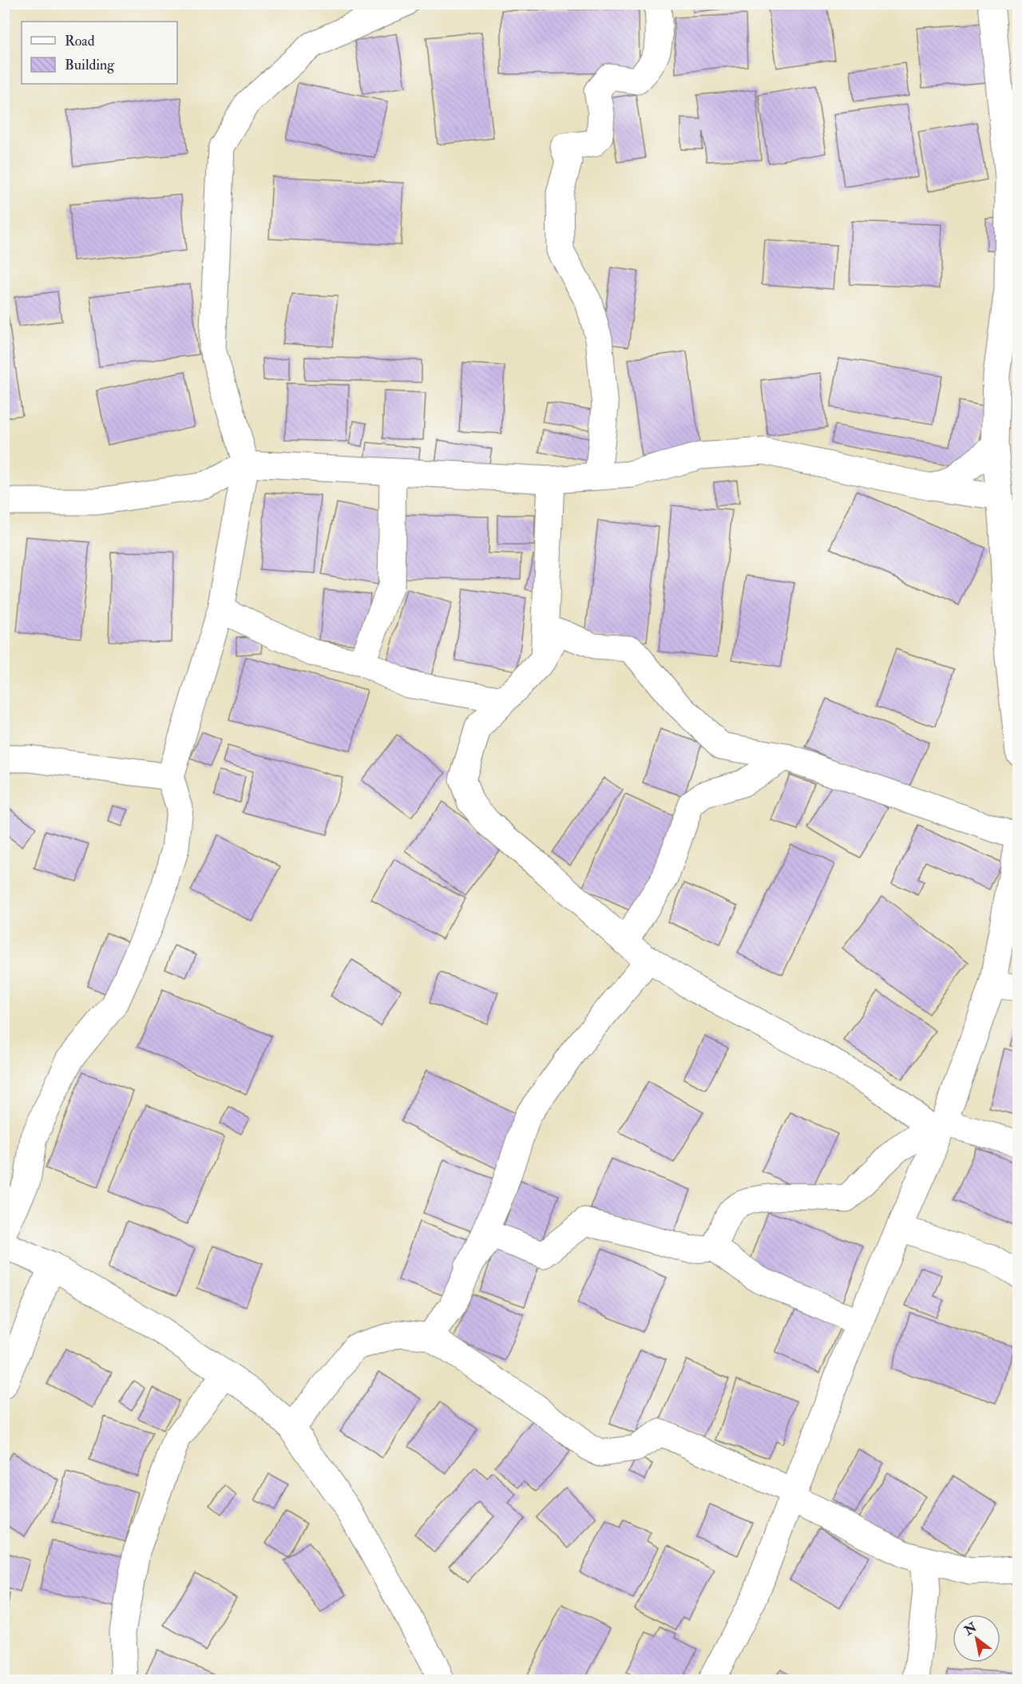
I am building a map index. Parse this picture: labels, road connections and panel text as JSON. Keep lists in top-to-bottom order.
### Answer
{
  "legend": ["Road", "Building"],
  "north": "top left"
}
